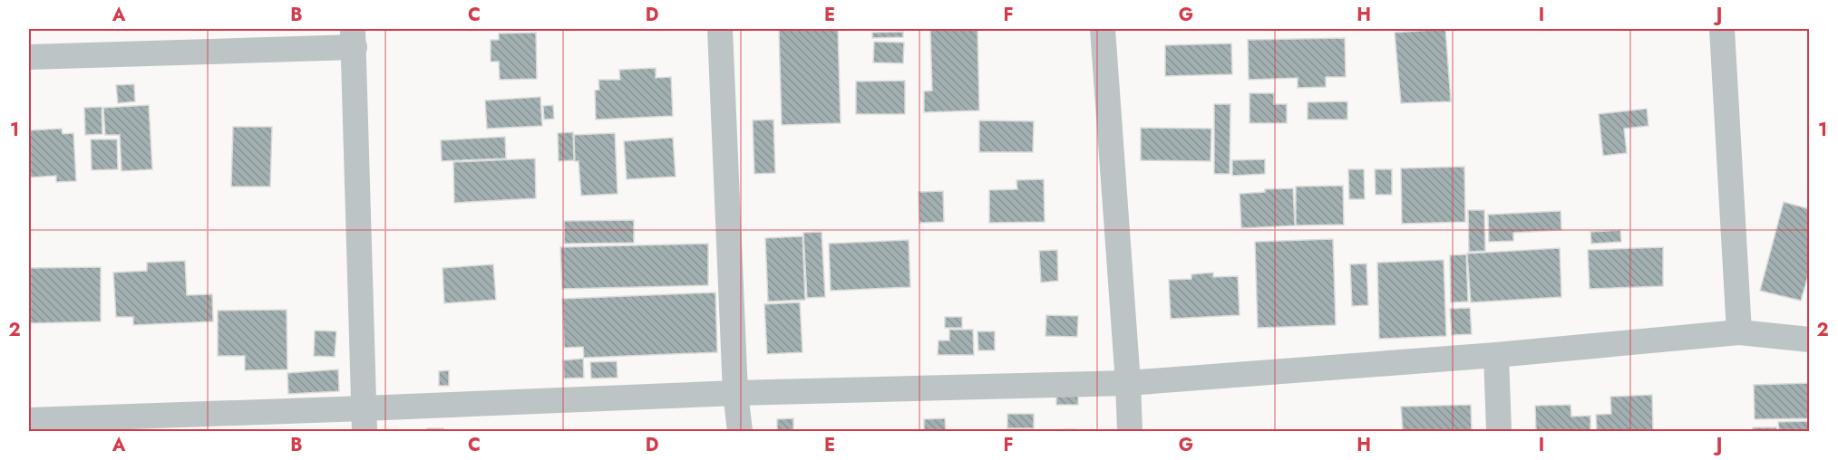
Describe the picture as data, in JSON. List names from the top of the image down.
{
  "grid": {
    "columns": [
      "A",
      "B",
      "C",
      "D",
      "E",
      "F",
      "G",
      "H",
      "I",
      "J"
    ],
    "rows": ["1", "2"]
  }
}
